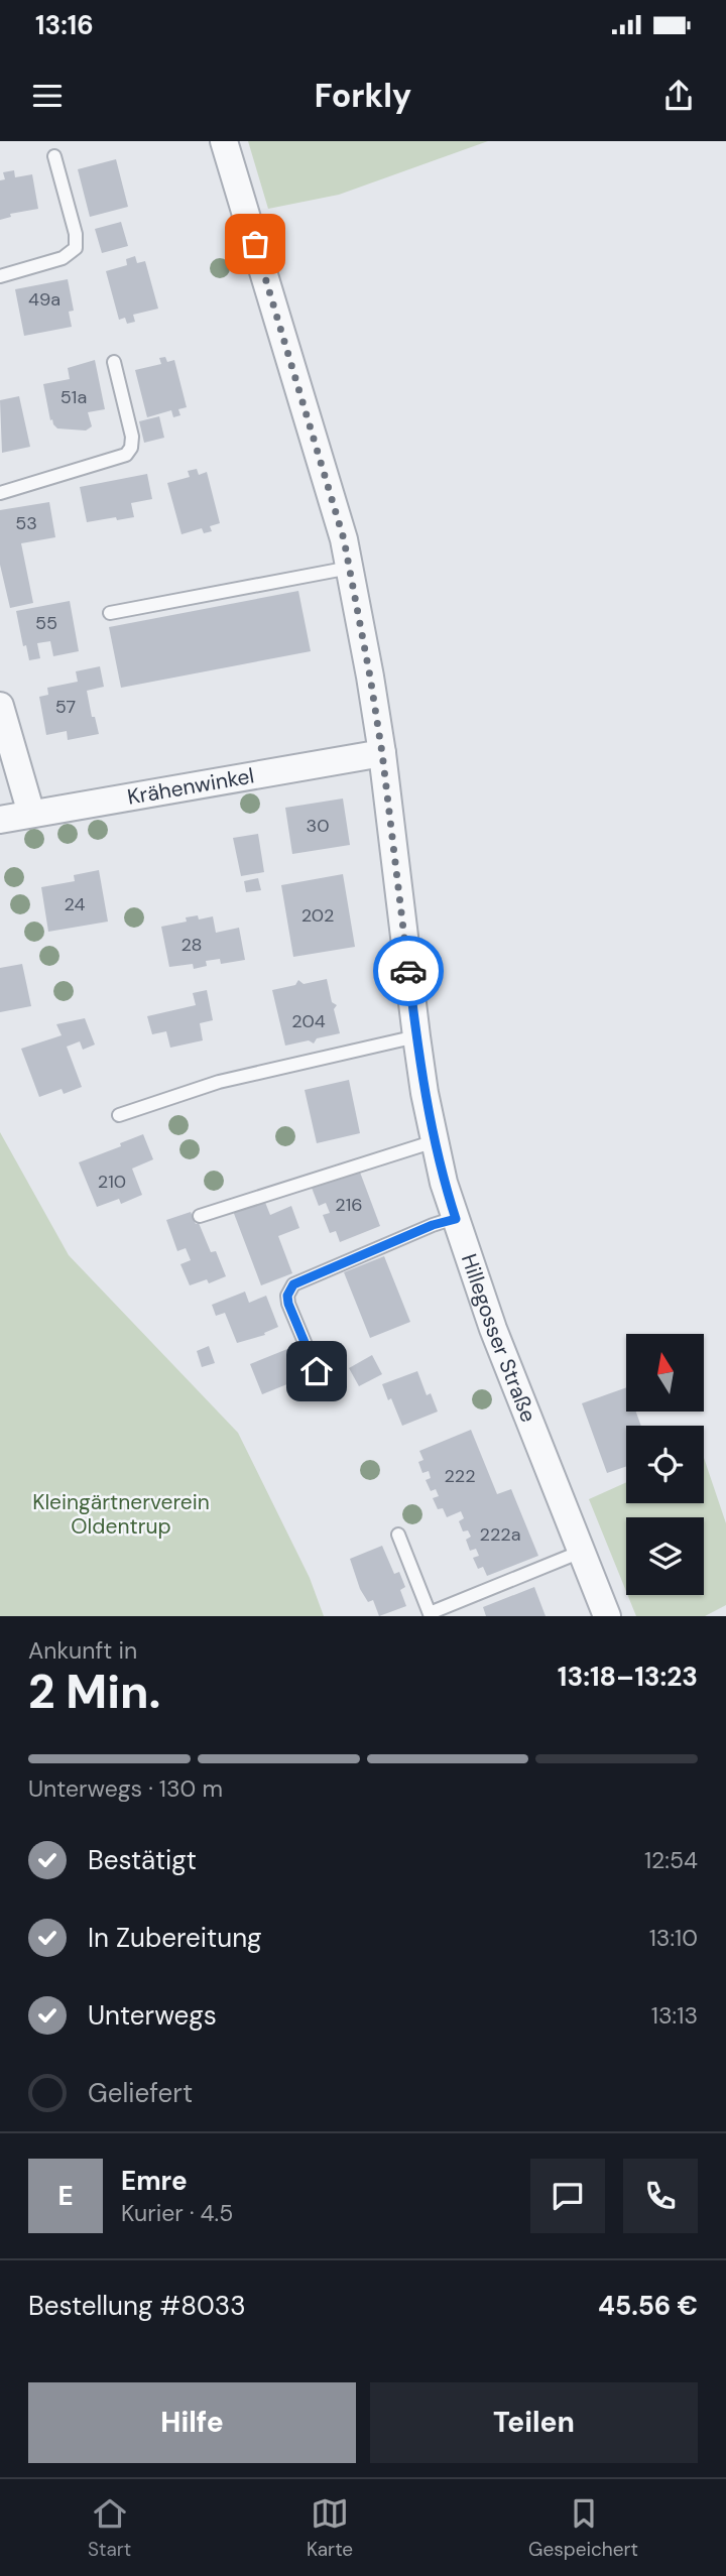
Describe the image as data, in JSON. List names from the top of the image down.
{
  "streets": {
    "street": ["Krähenwinkel", "Hillegosser Straße"]
  },
  "crossings": [
    ["Krähenwinkel", "Hillegosser Straße"]
  ],
  "parks": ["Kleingärtnerverein Oldentrup"],
  "house_numbers": [
    "49a",
    "51a",
    "53",
    "55",
    "57",
    "30",
    "24",
    "202",
    "28",
    "204",
    "210",
    "216",
    "222",
    "222a"
  ],
  "north": "top",
  "page": {
    "status": "13:16",
    "header": "Forkly",
    "heading": ["2 Min.", "Ankunft in", "13:18–13:23"],
    "panel": [
      "Emre",
      "Kurier · 4.5",
      "Bestellung #8033",
      "45.56 €"
    ],
    "bar": "Unterwegs · 130 m",
    "list": [
      ["Bestätigt", "12:54"],
      ["In Zubereitung", "13:10"],
      ["Unterwegs", "13:13"],
      "Geliefert"
    ],
    "round": "E",
    "buttons": ["Hilfe", "Teilen"],
    "tabs": ["Start", "Karte", "Gespeichert"]
  }
}
